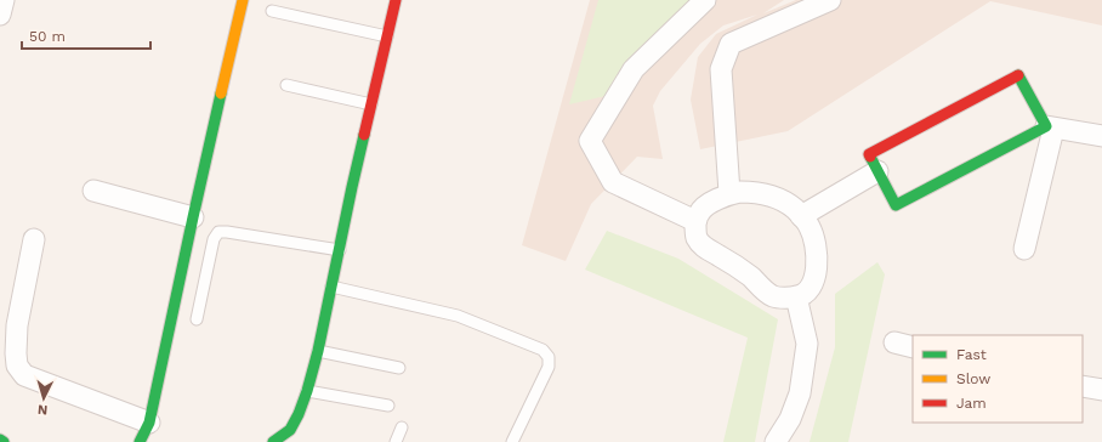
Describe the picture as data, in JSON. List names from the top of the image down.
{
  "legend": ["Fast", "Slow", "Jam"],
  "scale_bar": "50 m",
  "north": "bottom"
}
